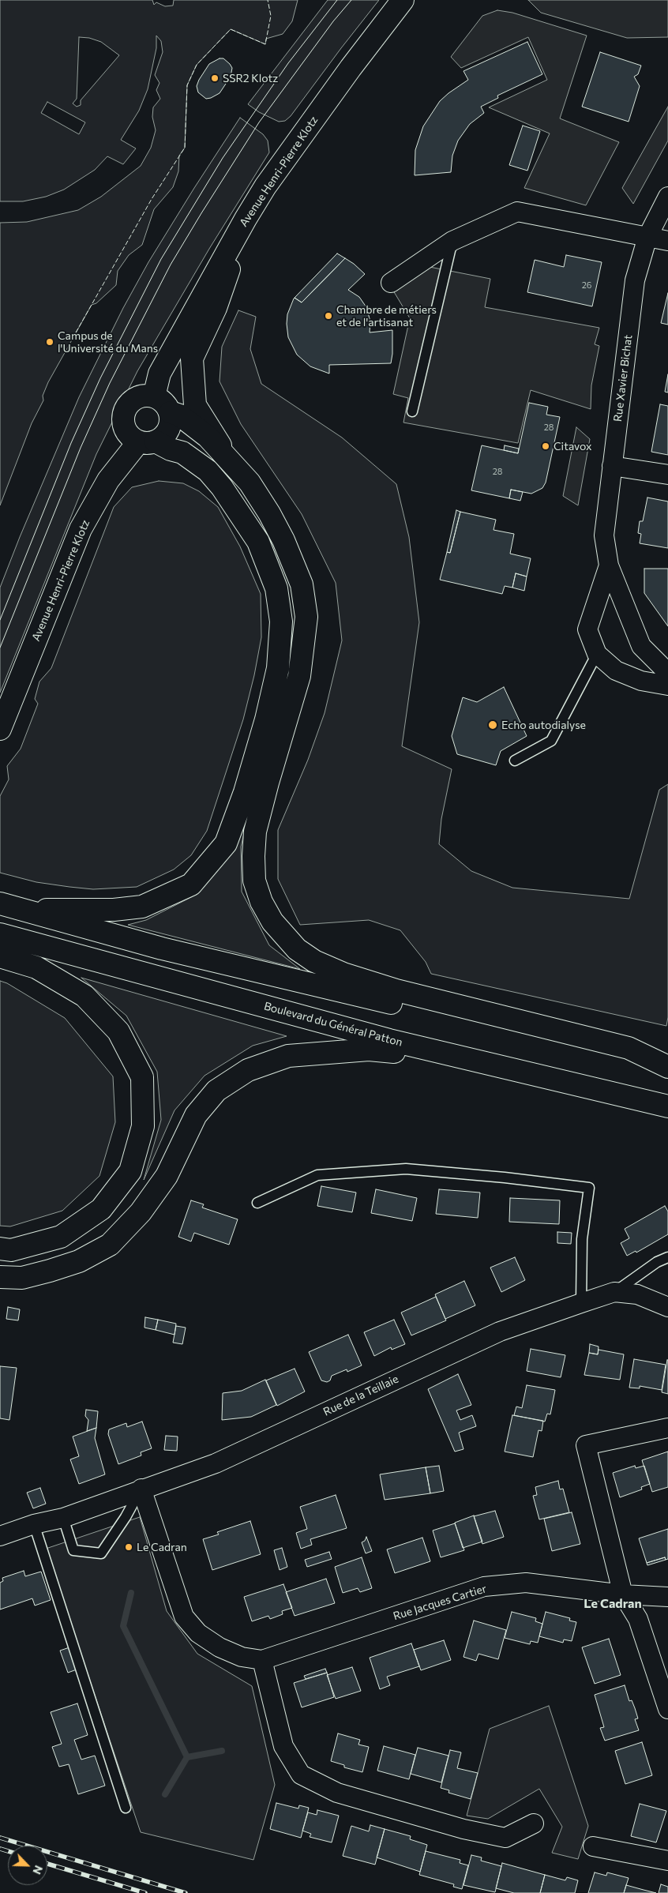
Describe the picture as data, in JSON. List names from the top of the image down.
{
  "streets": {
    "main road": ["Avenue Henri-Pierre Klotz", "Boulevard du Général Patton"],
    "street": ["Rue Xavier Bichat", "Rue de la Teillaie", "Rue Jacques Cartier"]
  },
  "crossings": [
    ["Rue de la Teillaie", "Rue Jacques Cartier"]
  ],
  "districts": ["Le Cadran"],
  "places": [
    "SSR2 Klotz",
    "Chambre de métiers et de l'artisanat",
    "Campus de l'Université du Mans",
    "Citavox",
    "Echo autodialyse",
    "Le Cadran"
  ],
  "house_numbers": ["26", "28", "28"],
  "north": "bottom right"
}
